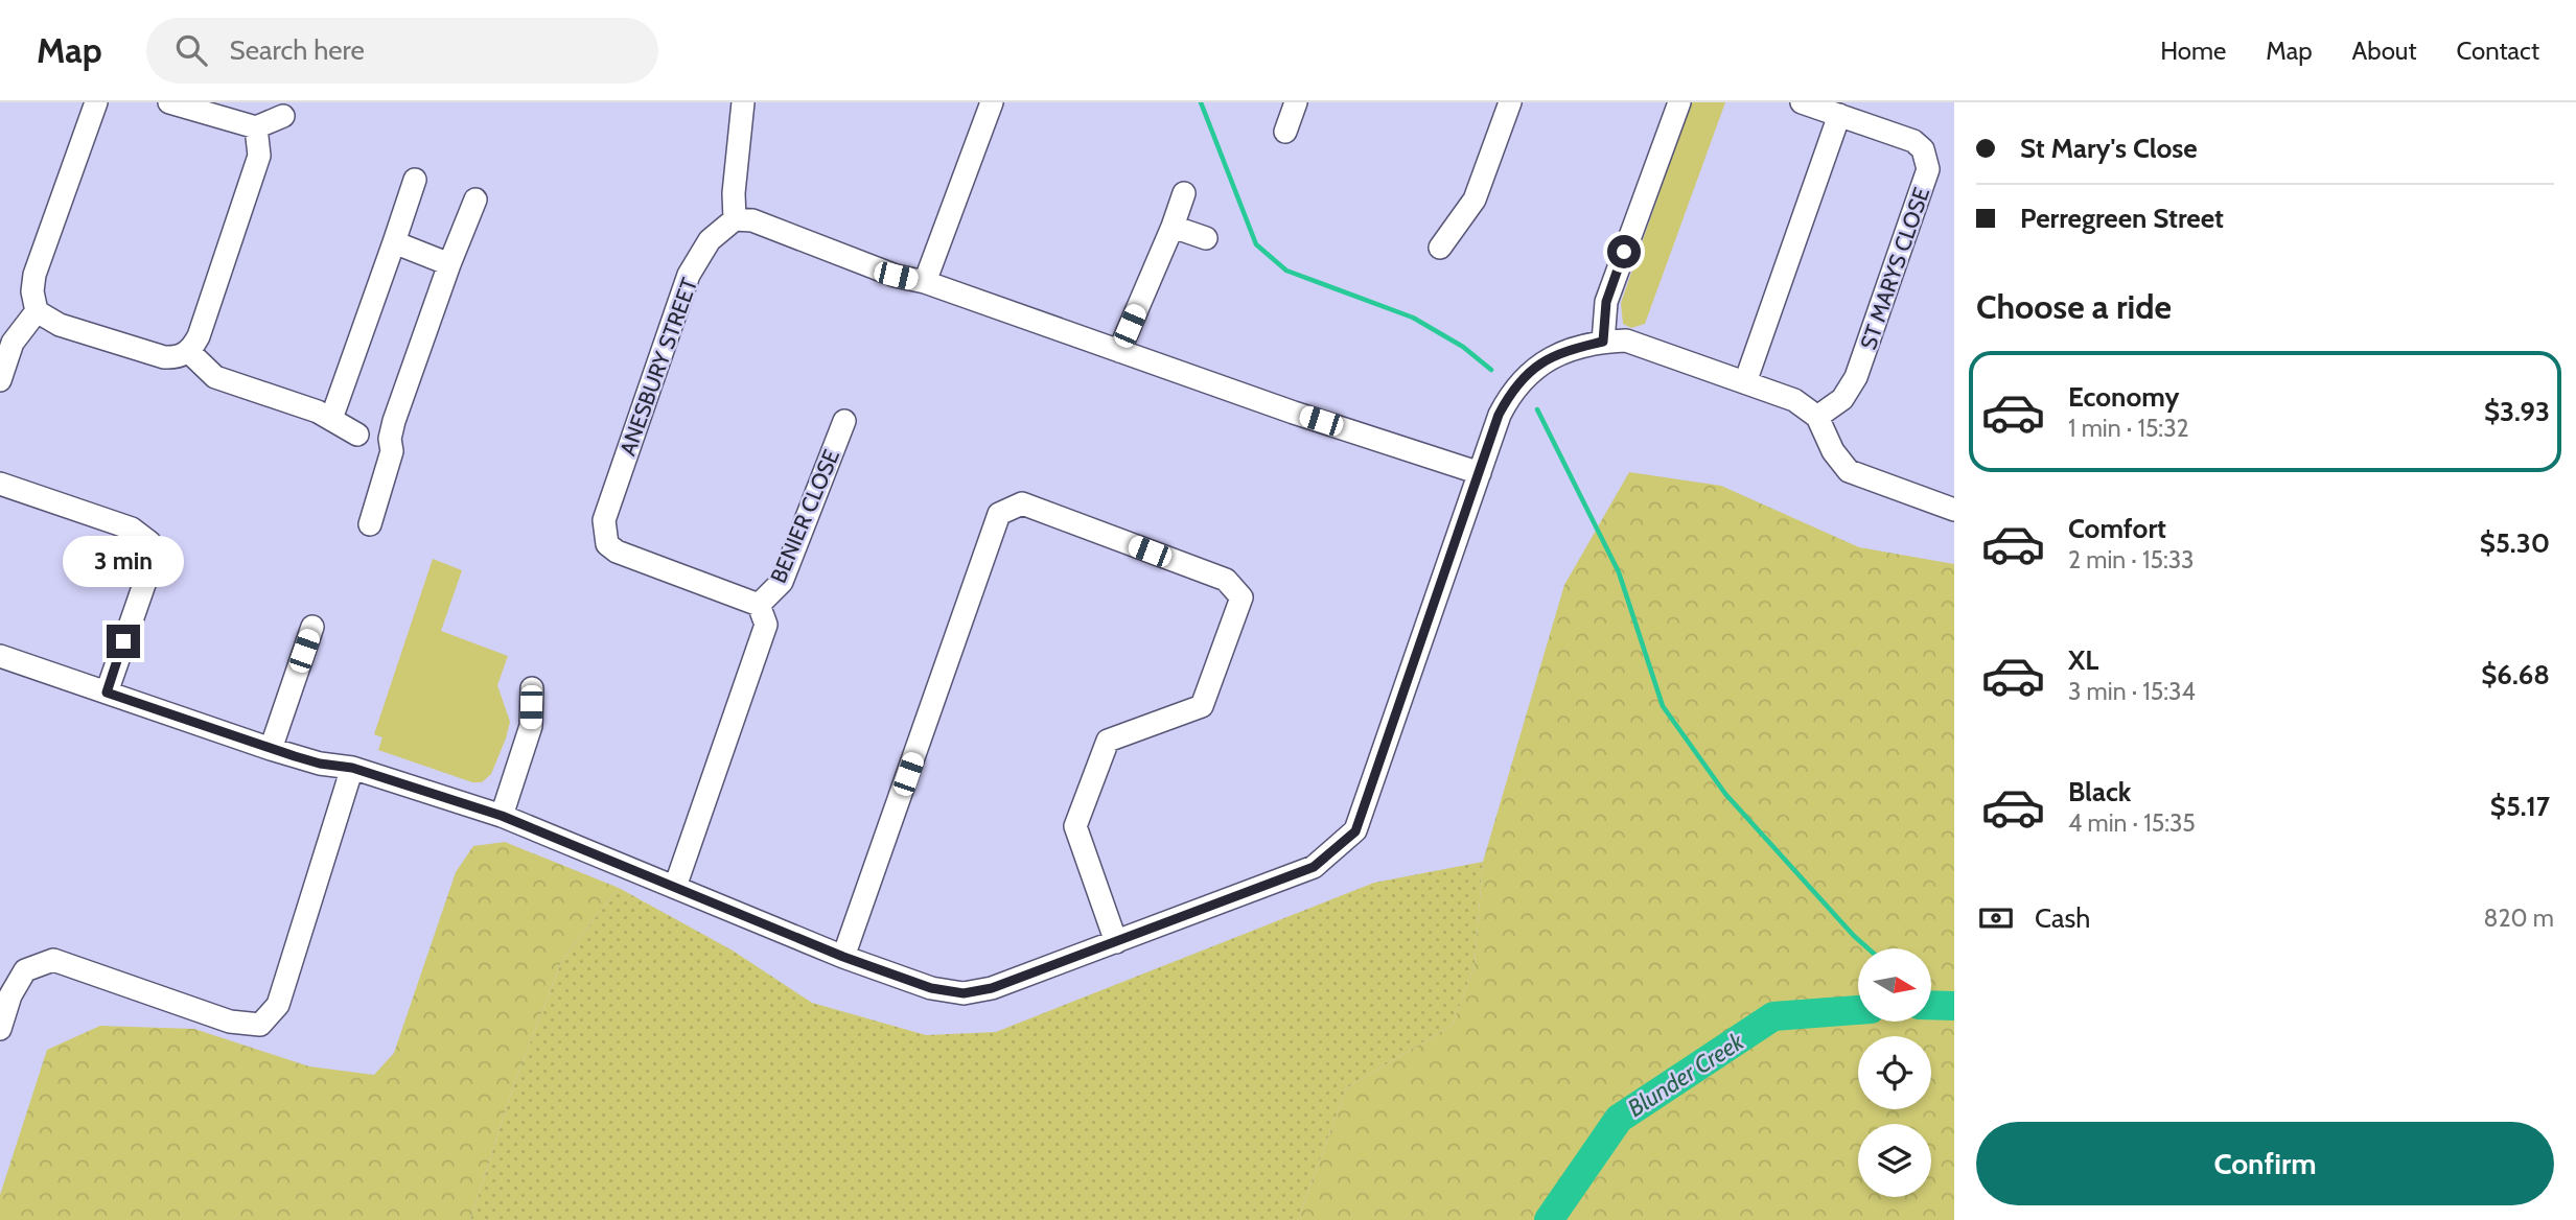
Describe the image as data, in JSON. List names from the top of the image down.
{
  "streets": {
    "street": ["ST MARYS CLOSE", "ANESBURY STREET", "BENIER CLOSE"]
  },
  "crossings": [
    ["ANESBURY STREET", "BENIER CLOSE"]
  ],
  "water": ["Blunder Creek"],
  "north": "right",
  "page": {
    "header": "Map",
    "search": "Search here",
    "nav": [
      "Home",
      "Map",
      "About",
      "Contact"
    ],
    "banner": ["St Mary's Close", "Perregreen Street"],
    "heading": "Choose a ride",
    "list": [
      {
        "name": "Economy",
        "note": "1 min · 15:32",
        "value": "$3.93"
      },
      {
        "name": "Comfort",
        "note": "2 min · 15:33",
        "value": "$5.30"
      },
      {
        "name": "XL",
        "note": "3 min · 15:34",
        "value": "$6.68"
      },
      {
        "name": "Black",
        "note": "4 min · 15:35",
        "value": "$5.17"
      }
    ],
    "bubble": "3 min",
    "pay": ["Cash", "820 m"],
    "buttons": "Confirm"
  }
}
